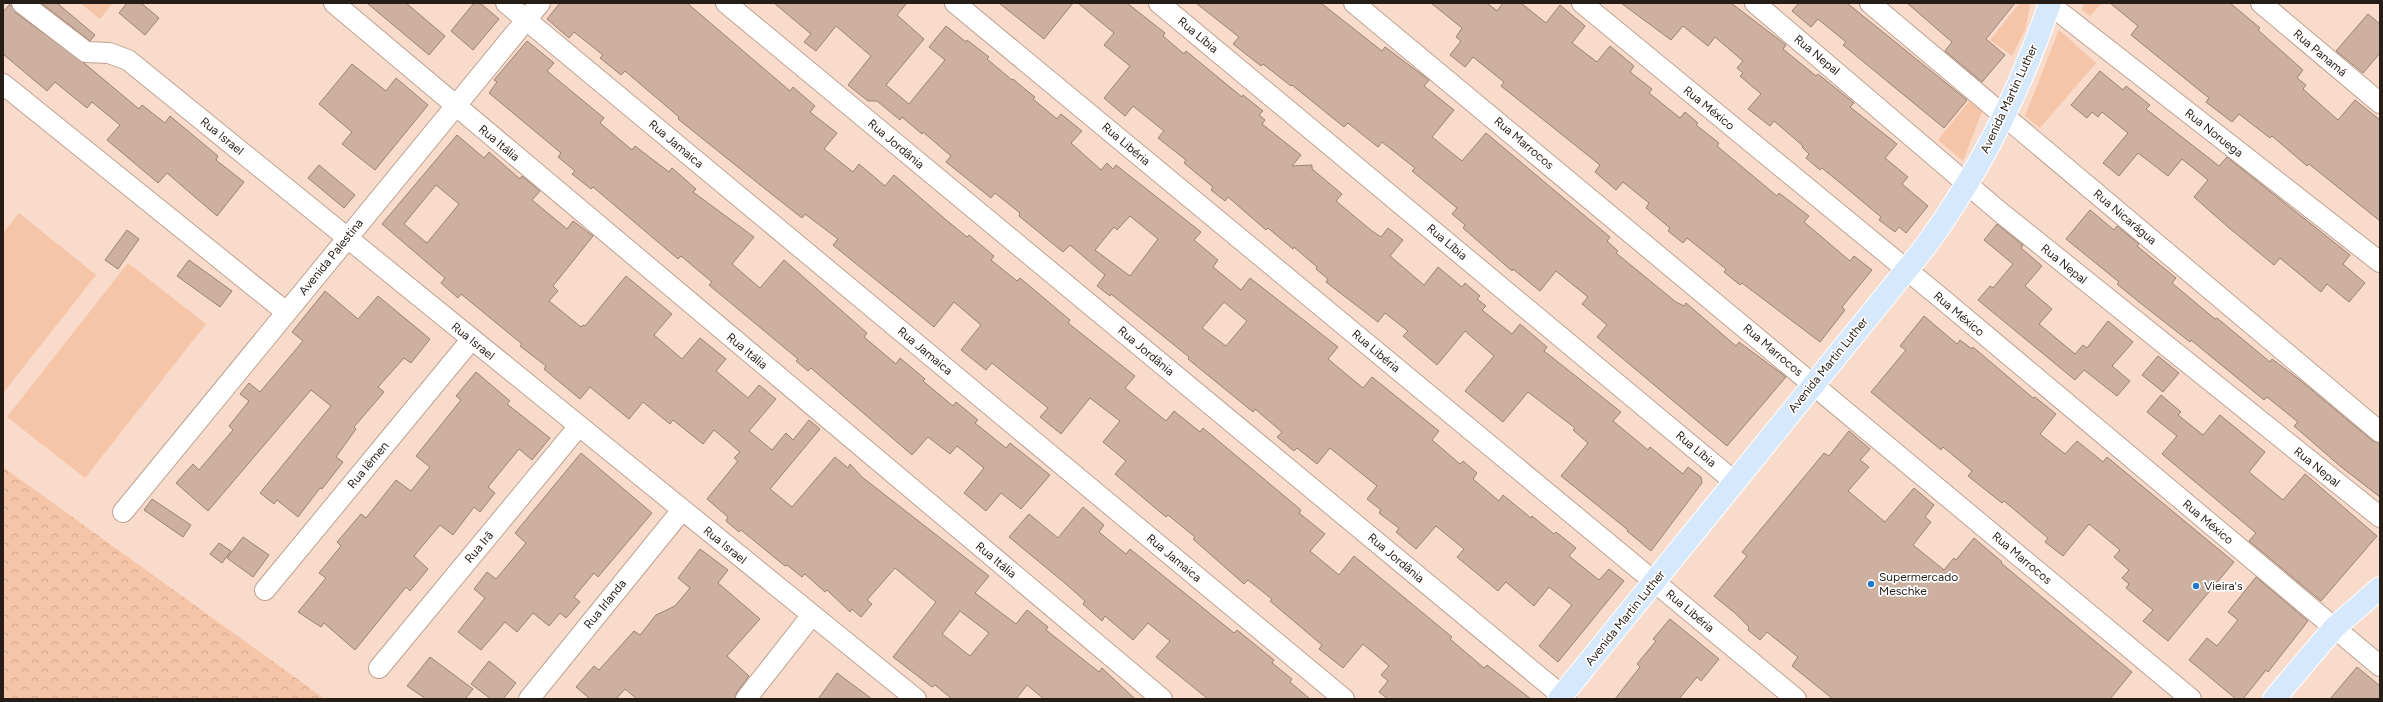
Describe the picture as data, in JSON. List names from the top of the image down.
{
  "streets": {
    "main road": ["Avenida Martin Luther"],
    "street": [
      "Rua Líbia",
      "Rua Panamá",
      "Rua Nepal",
      "Rua México",
      "Rua Noruega",
      "Rua Israel",
      "Rua Itália",
      "Rua Marrocos",
      "Rua Jamaica",
      "Rua Jordânia",
      "Rua Libéria",
      "Rua Nicarágua",
      "Avenida Palestina",
      "Rua Iêmen",
      "Rua Irã",
      "Rua Irlanda"
    ]
  },
  "crossings": [
    ["Rua Líbia", "Avenida Martin Luther"],
    ["Rua Nepal", "Avenida Martin Luther"],
    ["Avenida Martin Luther", "Rua México"],
    ["Avenida Martin Luther", "Rua Noruega"],
    ["Avenida Martin Luther", "Rua Marrocos"],
    ["Avenida Martin Luther", "Rua Jordânia"],
    ["Avenida Martin Luther", "Rua Libéria"],
    ["Avenida Martin Luther", "Rua Nicarágua"],
    ["Rua Israel", "Avenida Palestina"],
    ["Rua Israel", "Rua Iêmen"],
    ["Rua Israel", "Rua Irã"],
    ["Rua Israel", "Rua Irlanda"],
    ["Rua Itália", "Avenida Palestina"],
    ["Rua Jamaica", "Avenida Palestina"]
  ],
  "places": ["Supermercado Meschke", "Vieira's"]
}
